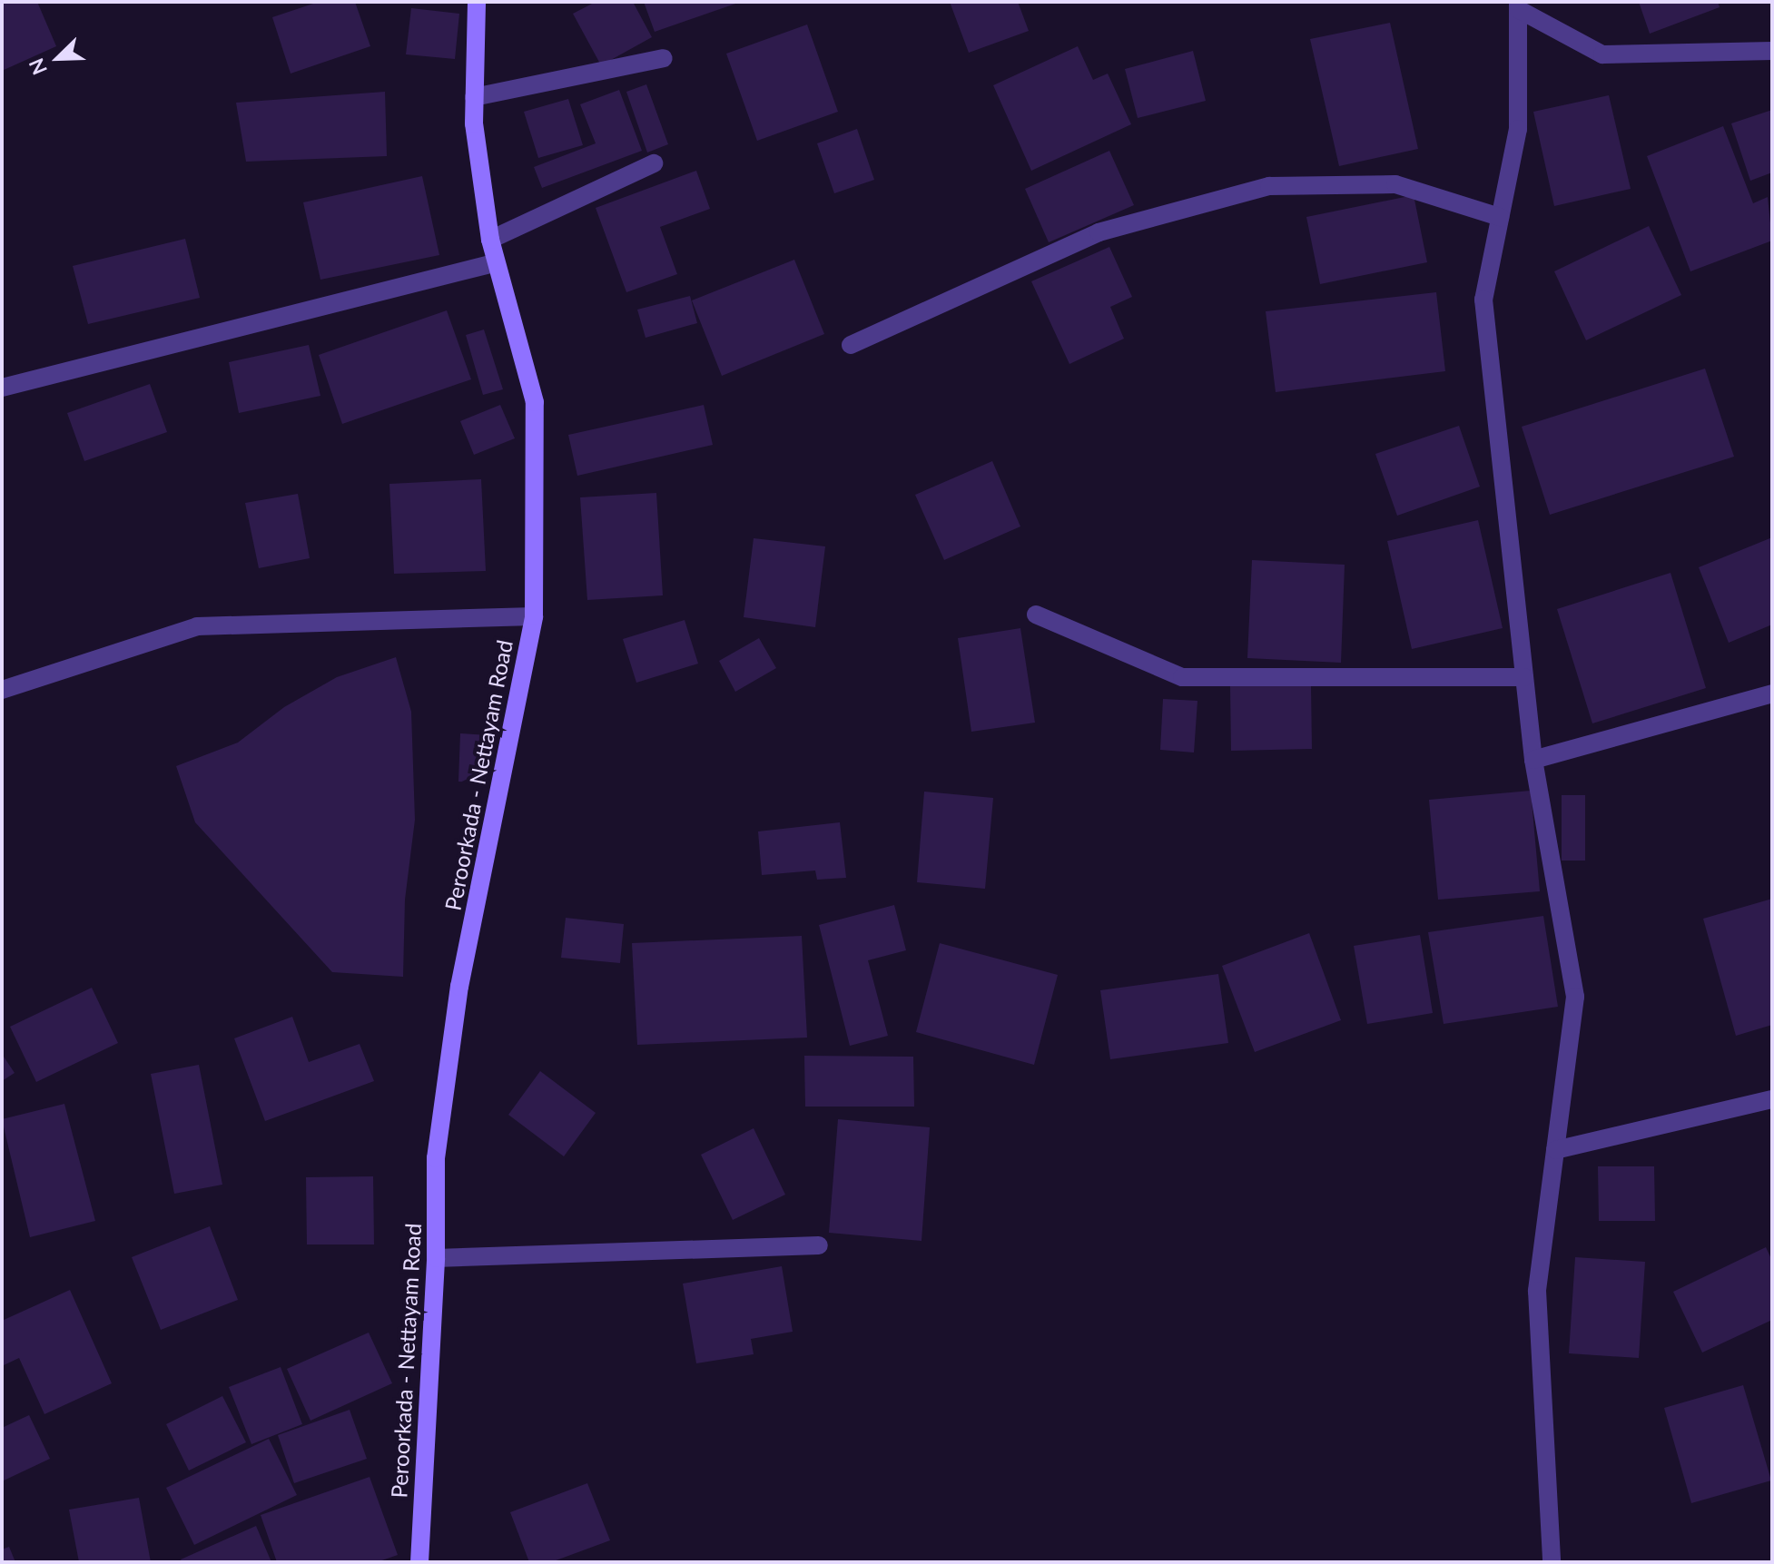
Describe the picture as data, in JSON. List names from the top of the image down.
{
  "streets": {
    "street": ["Peroorkada - Nettayam Road"]
  },
  "north": "bottom left"
}
